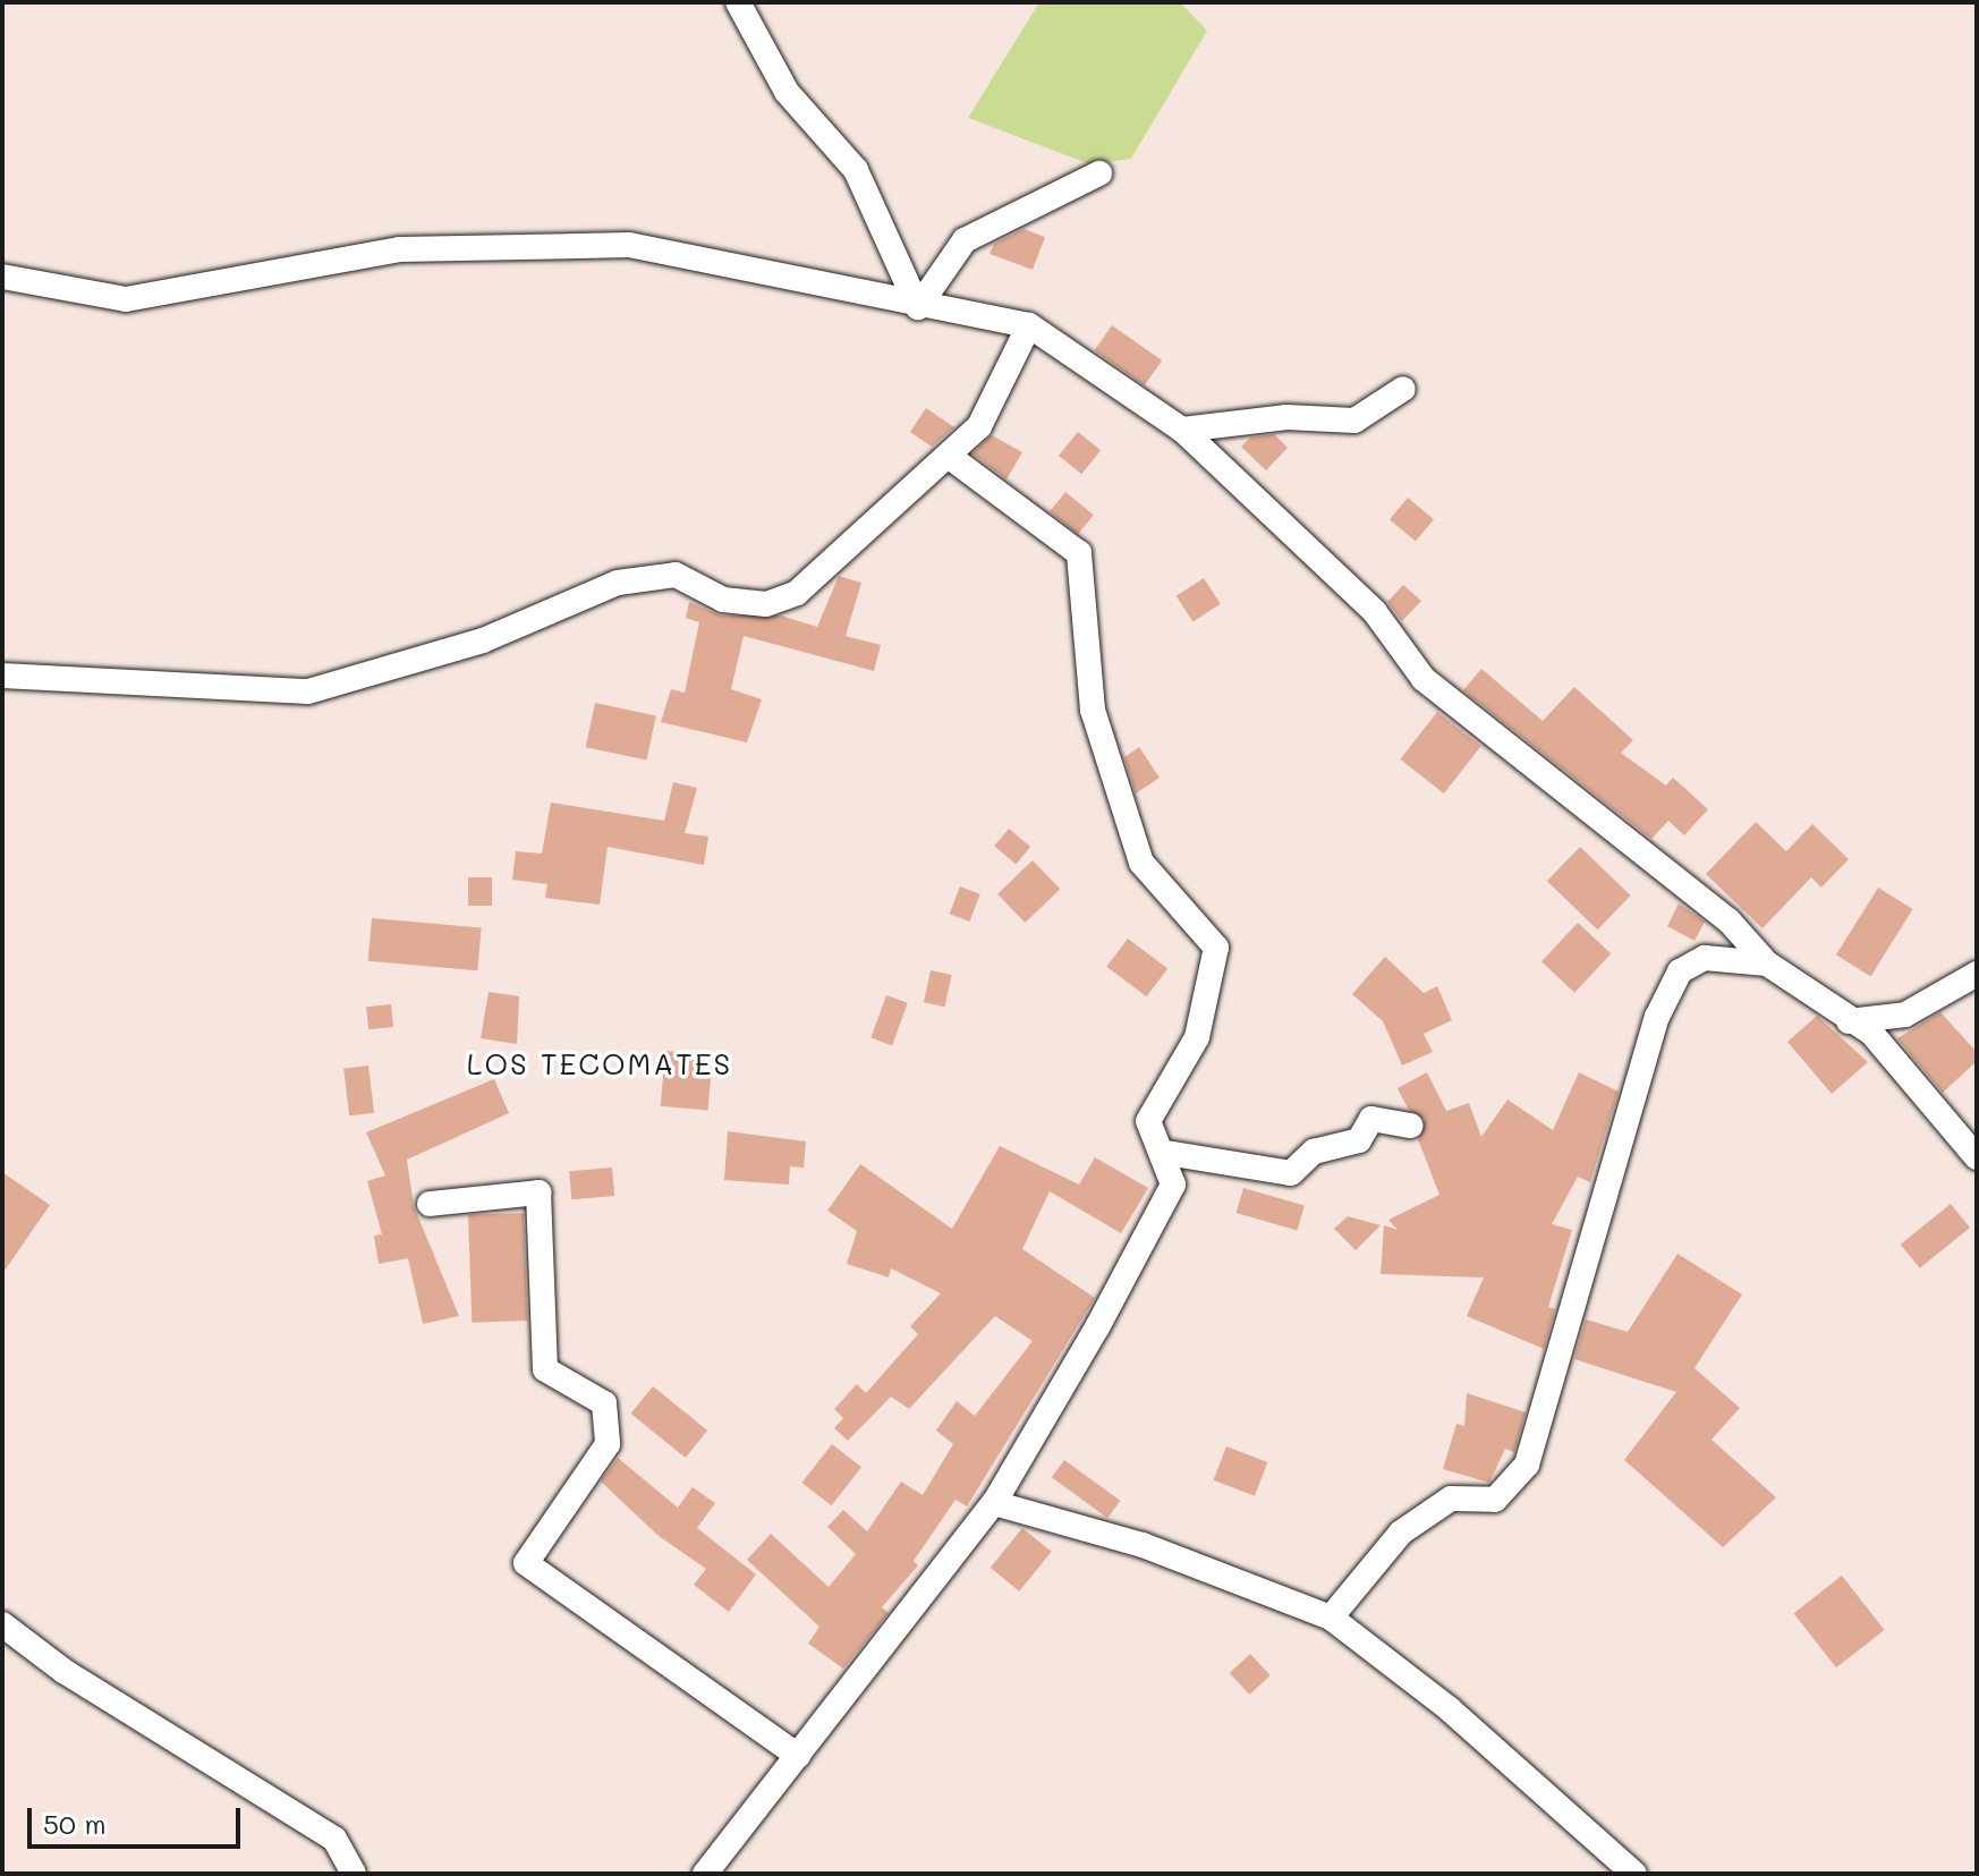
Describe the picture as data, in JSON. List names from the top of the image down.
{
  "districts": ["LOS TECOMATES"],
  "scale_bar": "50 m"
}
